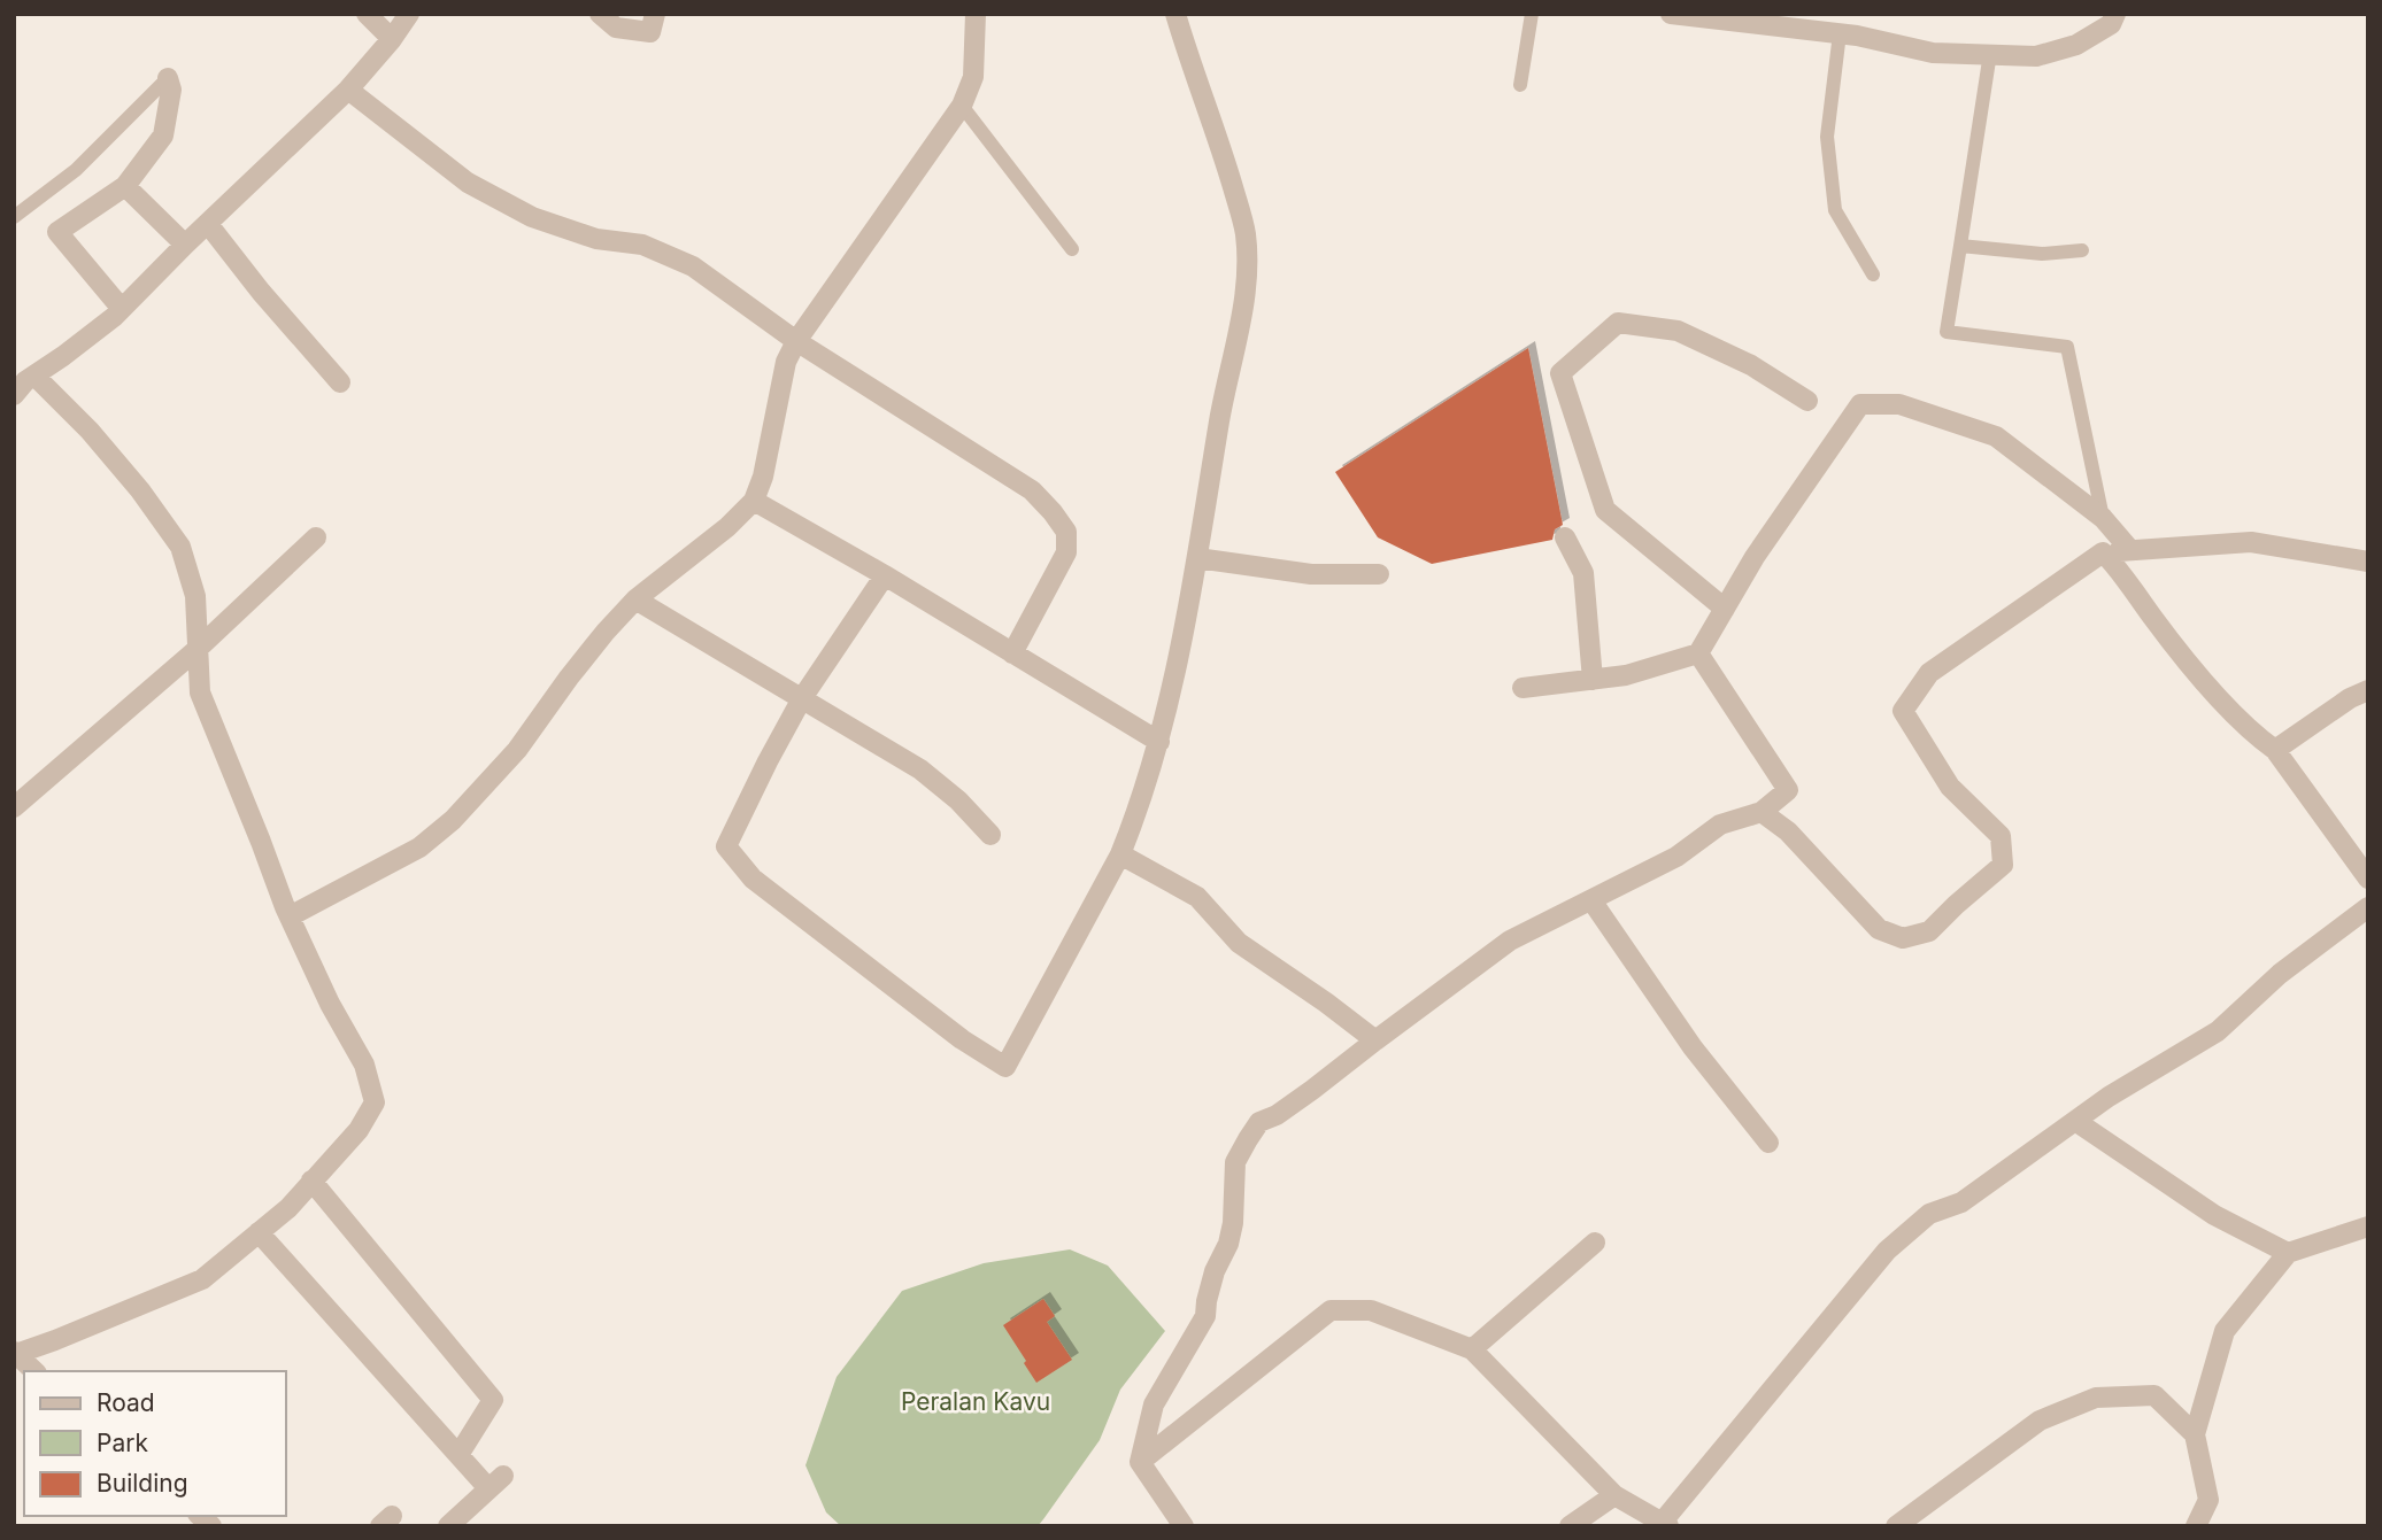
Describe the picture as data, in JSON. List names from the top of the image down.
{
  "parks": ["Peralan Kavu"],
  "legend": ["Road", "Park", "Building"]
}
